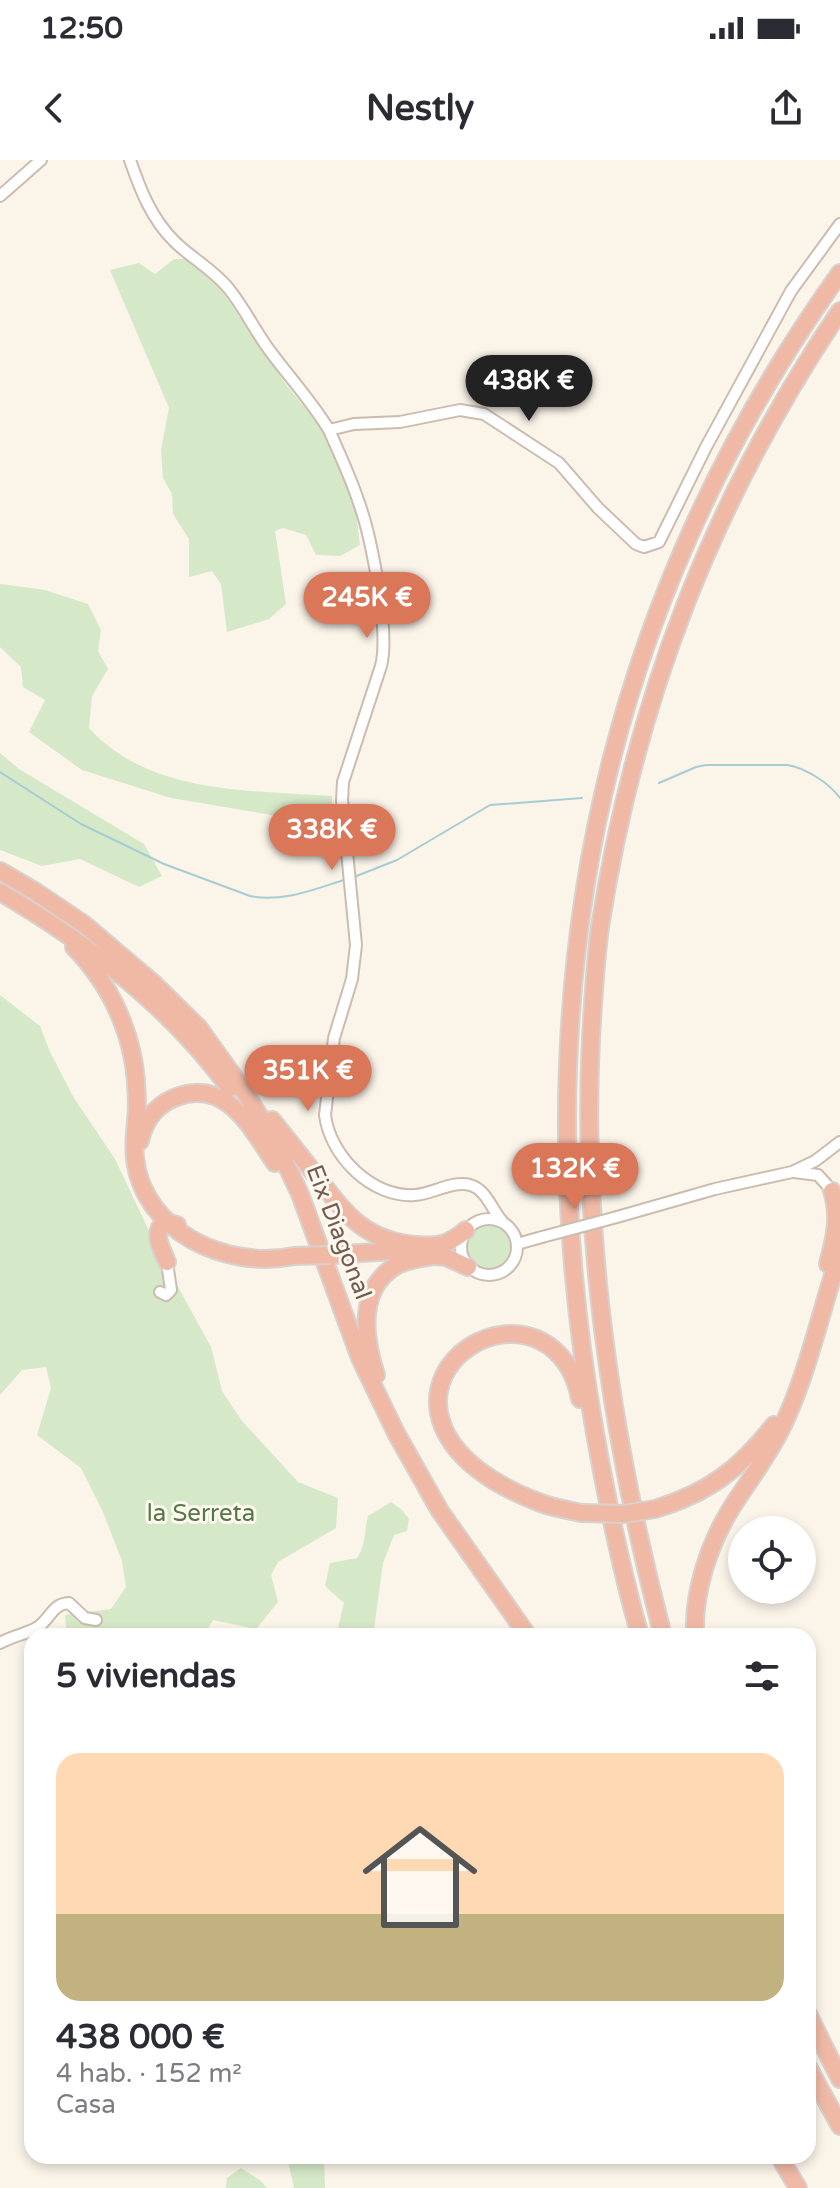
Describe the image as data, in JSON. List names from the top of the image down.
{
  "streets": {
    "highway": ["Eix Diagonal"]
  },
  "parks": ["la Serreta"],
  "page": {
    "status": "12:50",
    "header": "Nestly",
    "price": [
      "438K €",
      "245K €",
      "338K €",
      "351K €",
      "132K €"
    ],
    "heading": "5 viviendas",
    "list": [
      {
        "name": "438 000 €",
        "note": "4 hab. · 152 m² · Casa"
      }
    ]
  }
}
